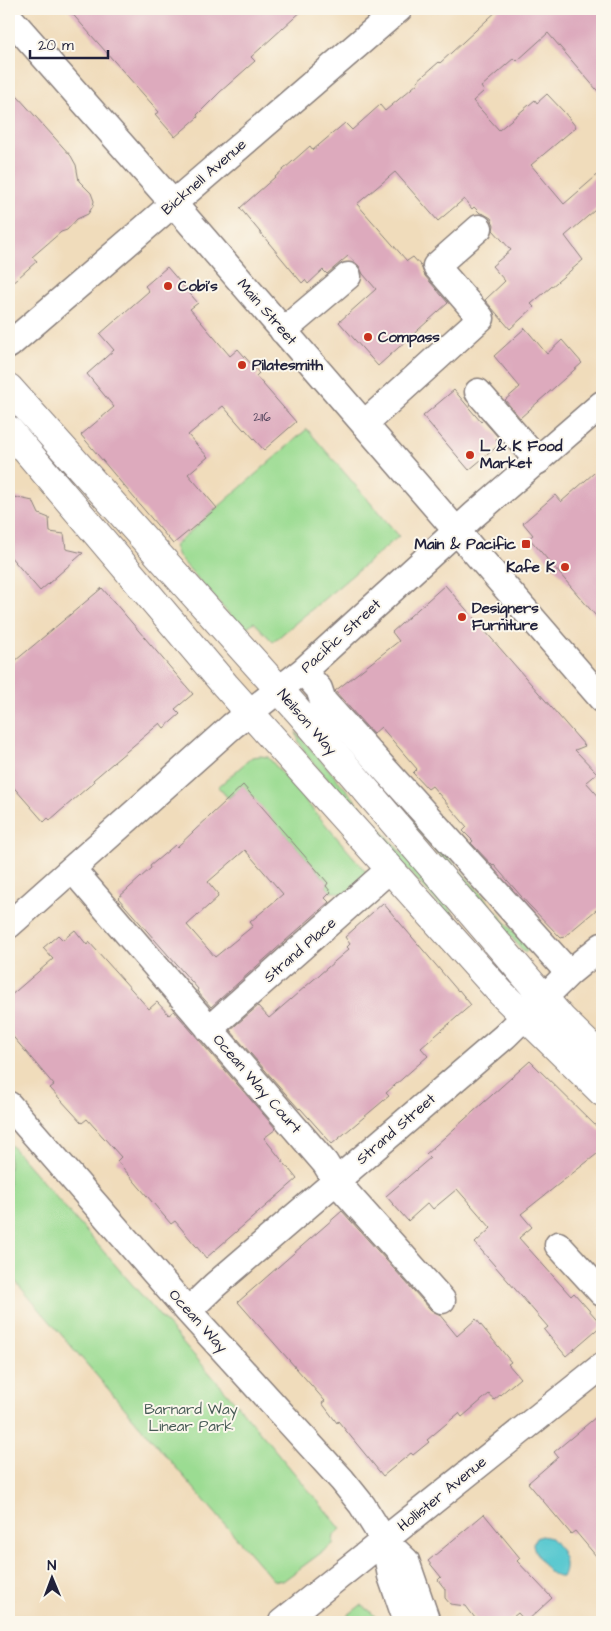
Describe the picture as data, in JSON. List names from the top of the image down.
{
  "streets": {
    "main road": ["Neilson Way"],
    "street": [
      "Bicknell Avenue",
      "Main Street",
      "Pacific Street",
      "Strand Place",
      "Ocean Way Court",
      "Strand Street",
      "Ocean Way",
      "Hollister Avenue"
    ]
  },
  "crossings": [
    ["Bicknell Avenue", "Main Street"],
    ["Main Street", "Pacific Street"],
    ["Pacific Street", "Neilson Way"],
    ["Pacific Street", "Ocean Way Court"],
    ["Neilson Way", "Strand Place"],
    ["Neilson Way", "Strand Street"],
    ["Strand Place", "Ocean Way Court"],
    ["Ocean Way Court", "Strand Street"],
    ["Strand Street", "Ocean Way"],
    ["Ocean Way", "Hollister Avenue"]
  ],
  "parks": ["Barnard Way Linear Park"],
  "places": {
    "other": [
      "Cobi's",
      "Compass",
      "Pilatesmith",
      "L & K Food Market",
      "Kafe K",
      "Designers Furniture"
    ],
    "transit": ["Main & Pacific"]
  },
  "house_numbers": ["2116"],
  "scale_bar": "20 m",
  "north": "top"
}
